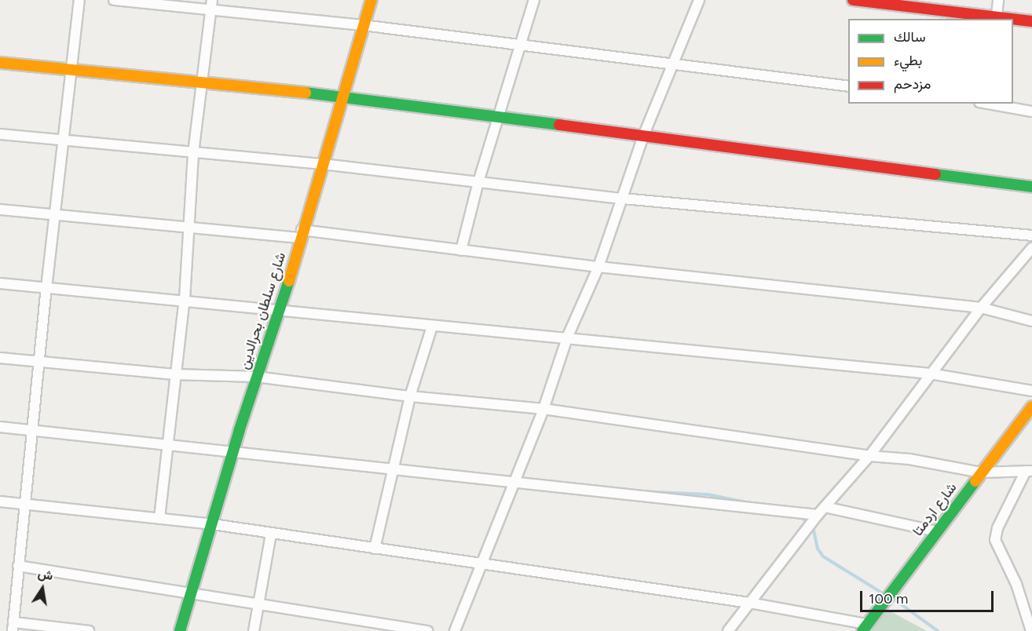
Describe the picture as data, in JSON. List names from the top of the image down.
{
  "streets": {
    "street": ["شارع سلطان بحرالدين", "شارع اردمتا"]
  },
  "legend": ["سالك", "بطيء", "مزدحم"],
  "scale_bar": "100 m",
  "north": "top"
}
